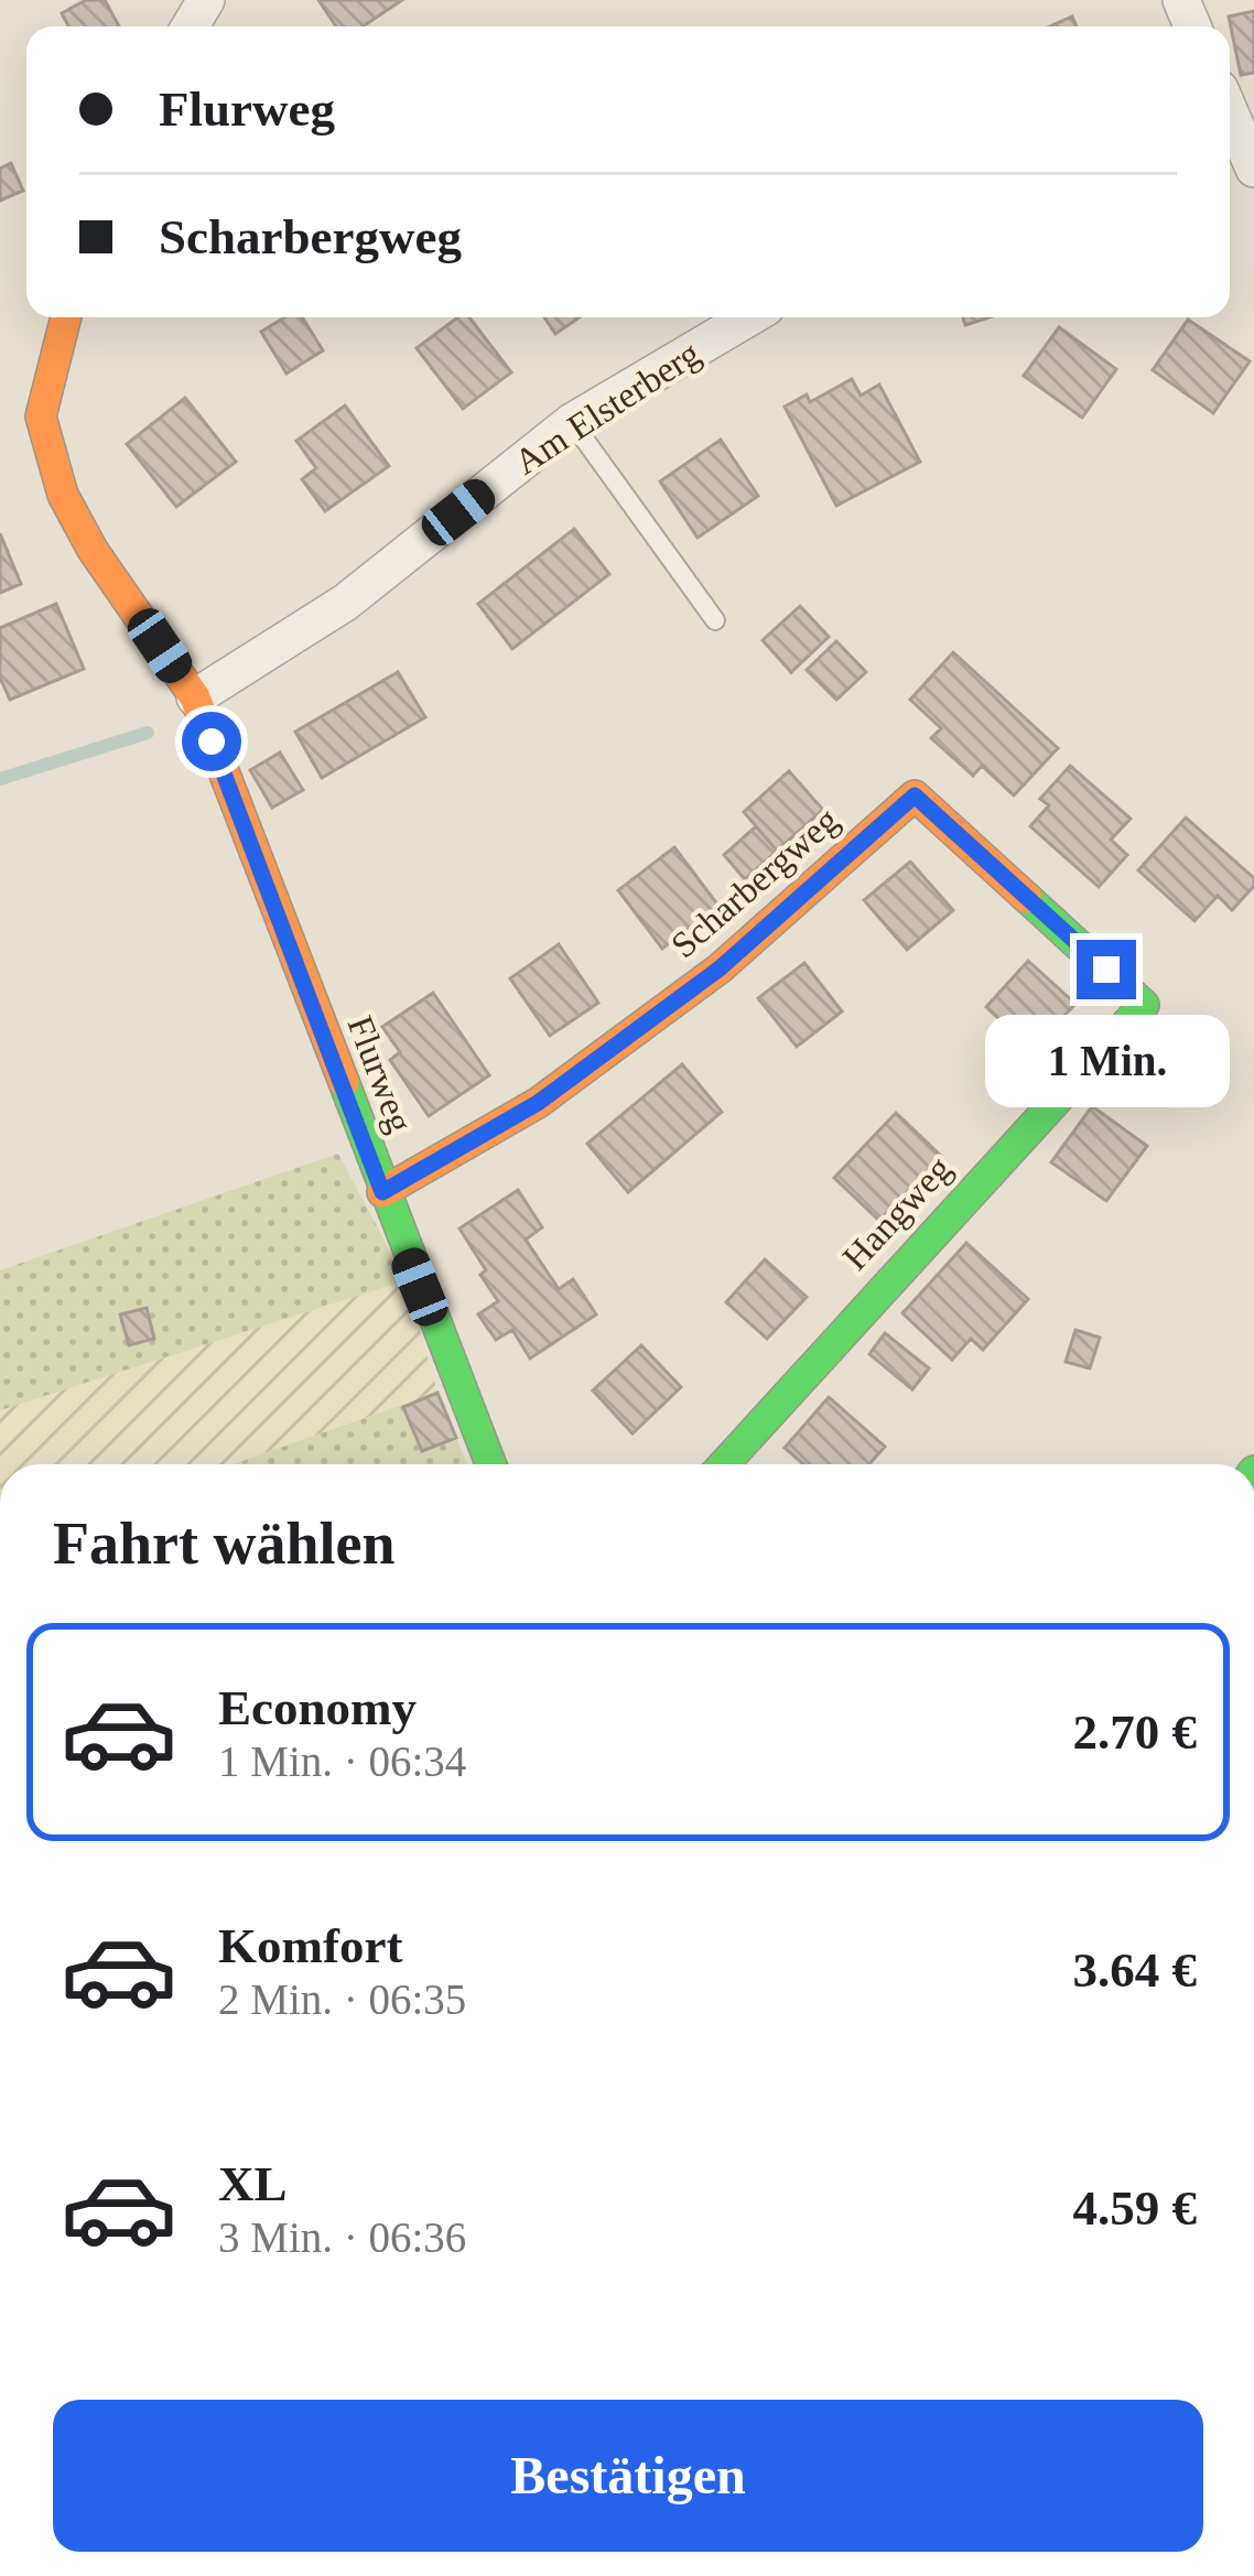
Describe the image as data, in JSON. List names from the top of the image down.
{
  "streets": {
    "street": [
      "Am Elsterberg",
      "Scharbergweg",
      "Flurweg",
      "Hangweg"
    ]
  },
  "crossings": [
    ["Am Elsterberg", "Flurweg"],
    ["Scharbergweg", "Flurweg"],
    ["Scharbergweg", "Hangweg"]
  ],
  "page": {
    "banner": ["Flurweg", "Scharbergweg"],
    "bubble": "1 Min.",
    "heading": "Fahrt wählen",
    "list": [
      {
        "name": "Economy",
        "note": "1 Min. · 06:34",
        "value": "2.70 €"
      },
      {
        "name": "Komfort",
        "note": "2 Min. · 06:35",
        "value": "3.64 €"
      },
      {
        "name": "XL",
        "note": "3 Min. · 06:36",
        "value": "4.59 €"
      }
    ],
    "buttons": "Bestätigen"
  }
}
